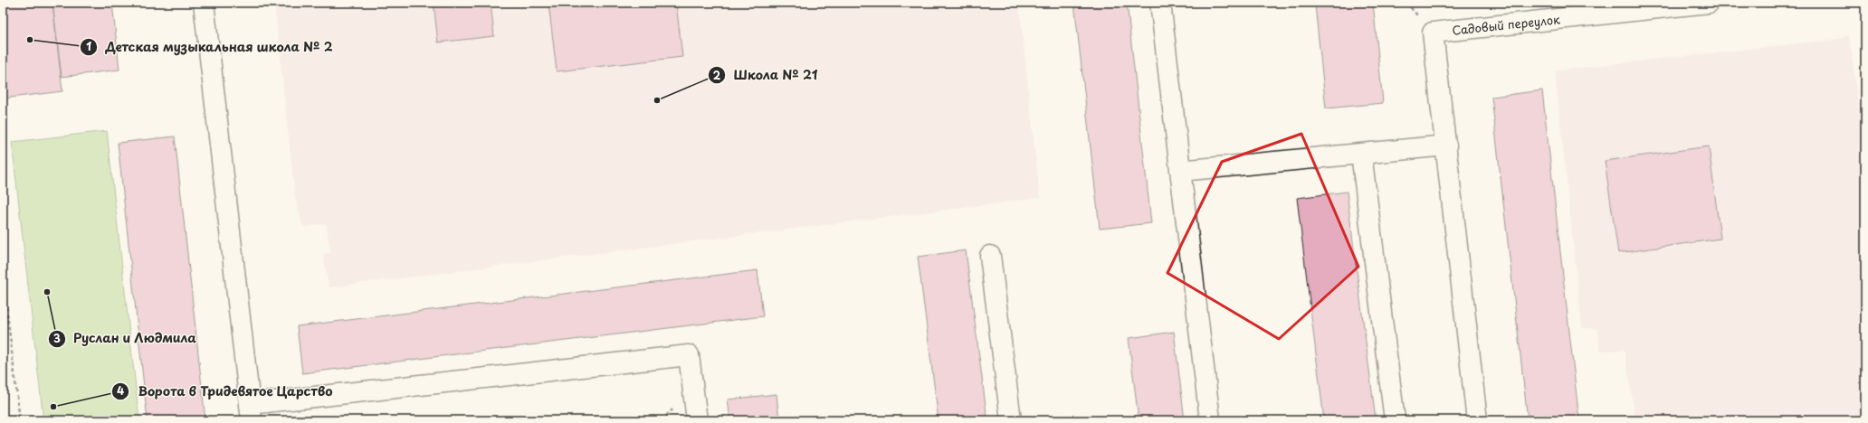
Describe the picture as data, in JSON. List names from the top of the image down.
{
  "streets": {
    "street": ["Садовый переулок"]
  },
  "places": [
    "Детская музыкальная школа № 2",
    "Школа № 21",
    "Руслан и Людмила",
    "Ворота в Тридевятое Царство"
  ]
}
